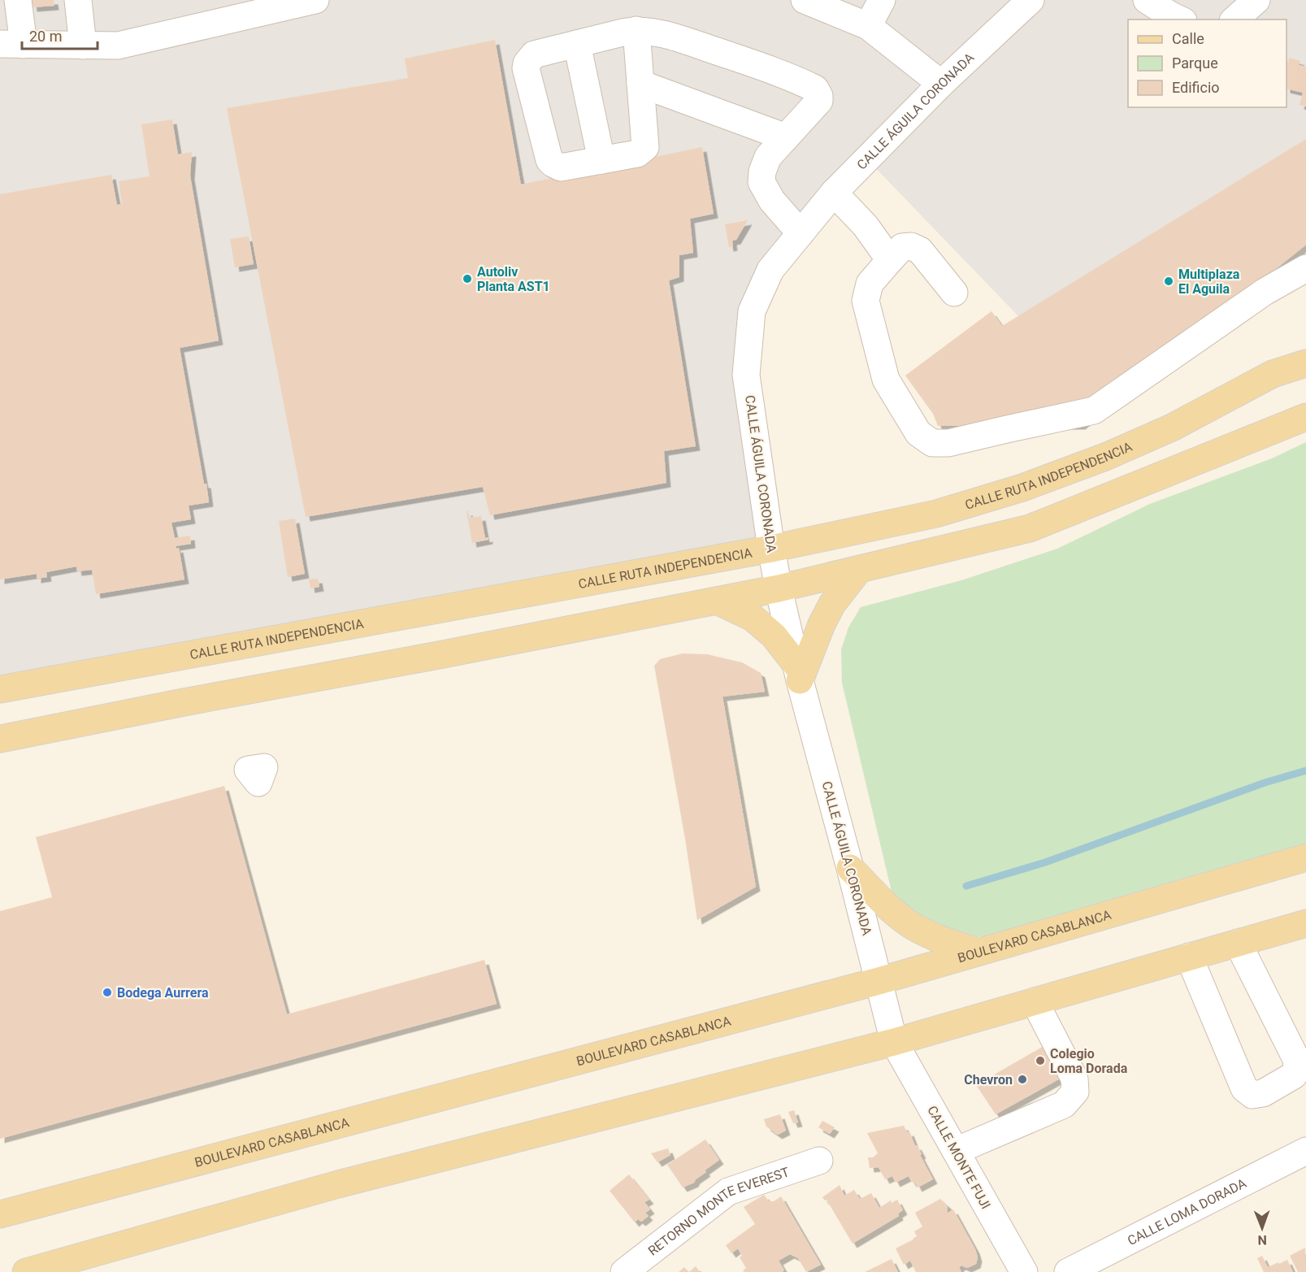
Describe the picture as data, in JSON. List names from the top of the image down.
{
  "streets": {
    "main road": ["CALLE RUTA INDEPENDENCIA", "BOULEVARD CASABLANCA"],
    "street": [
      "CALLE ÁGUILA CORONADA",
      "CALLE MONTE FUJI",
      "CALLE LOMA DORADA",
      "RETORNO MONTE EVEREST"
    ]
  },
  "crossings": [
    ["CALLE ÁGUILA CORONADA", "CALLE RUTA INDEPENDENCIA"],
    ["CALLE ÁGUILA CORONADA", "BOULEVARD CASABLANCA"],
    ["CALLE ÁGUILA CORONADA", "CALLE MONTE FUJI"]
  ],
  "places": [
    "Autoliv Planta AST1",
    "Multiplaza El Aguila",
    "Bodega Aurrera",
    "Colegio Loma Dorada",
    "Chevron"
  ],
  "legend": ["Calle", "Parque", "Edificio"],
  "scale_bar": "20 m",
  "north": "bottom"
}
